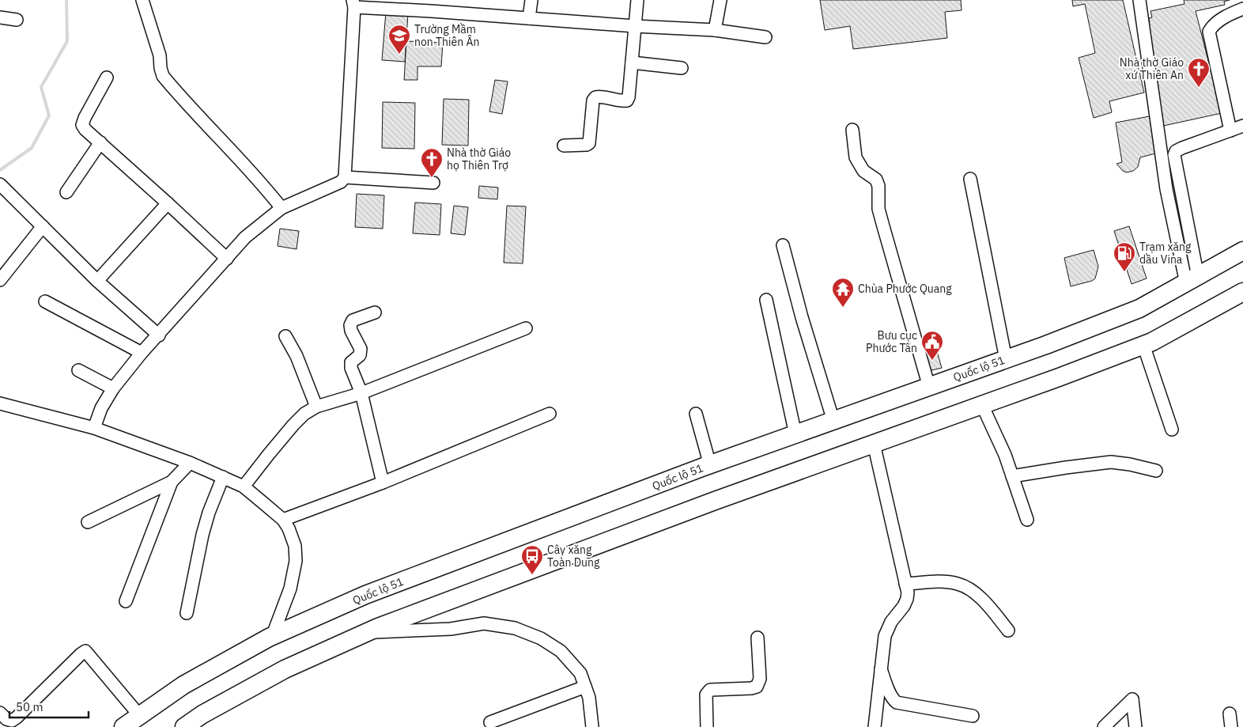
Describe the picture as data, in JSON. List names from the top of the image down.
{
  "streets": {
    "highway": ["Quốc lộ 51"]
  },
  "places": {
    "school or university": ["Trường Mầm non Thiên Ân"],
    "church": ["Nhà thờ Giáo xứ Thiên An", "Nhà thờ Giáo họ Thiên Trợ"],
    "fuel station": ["Trạm xăng dầu Vina"],
    "temple": ["Chùa Phước Quang"],
    "public building": ["Bưu cục Phước Tân"],
    "bus stop": ["Cây xăng Toàn Dung"]
  },
  "scale_bar": "50 m"
}
